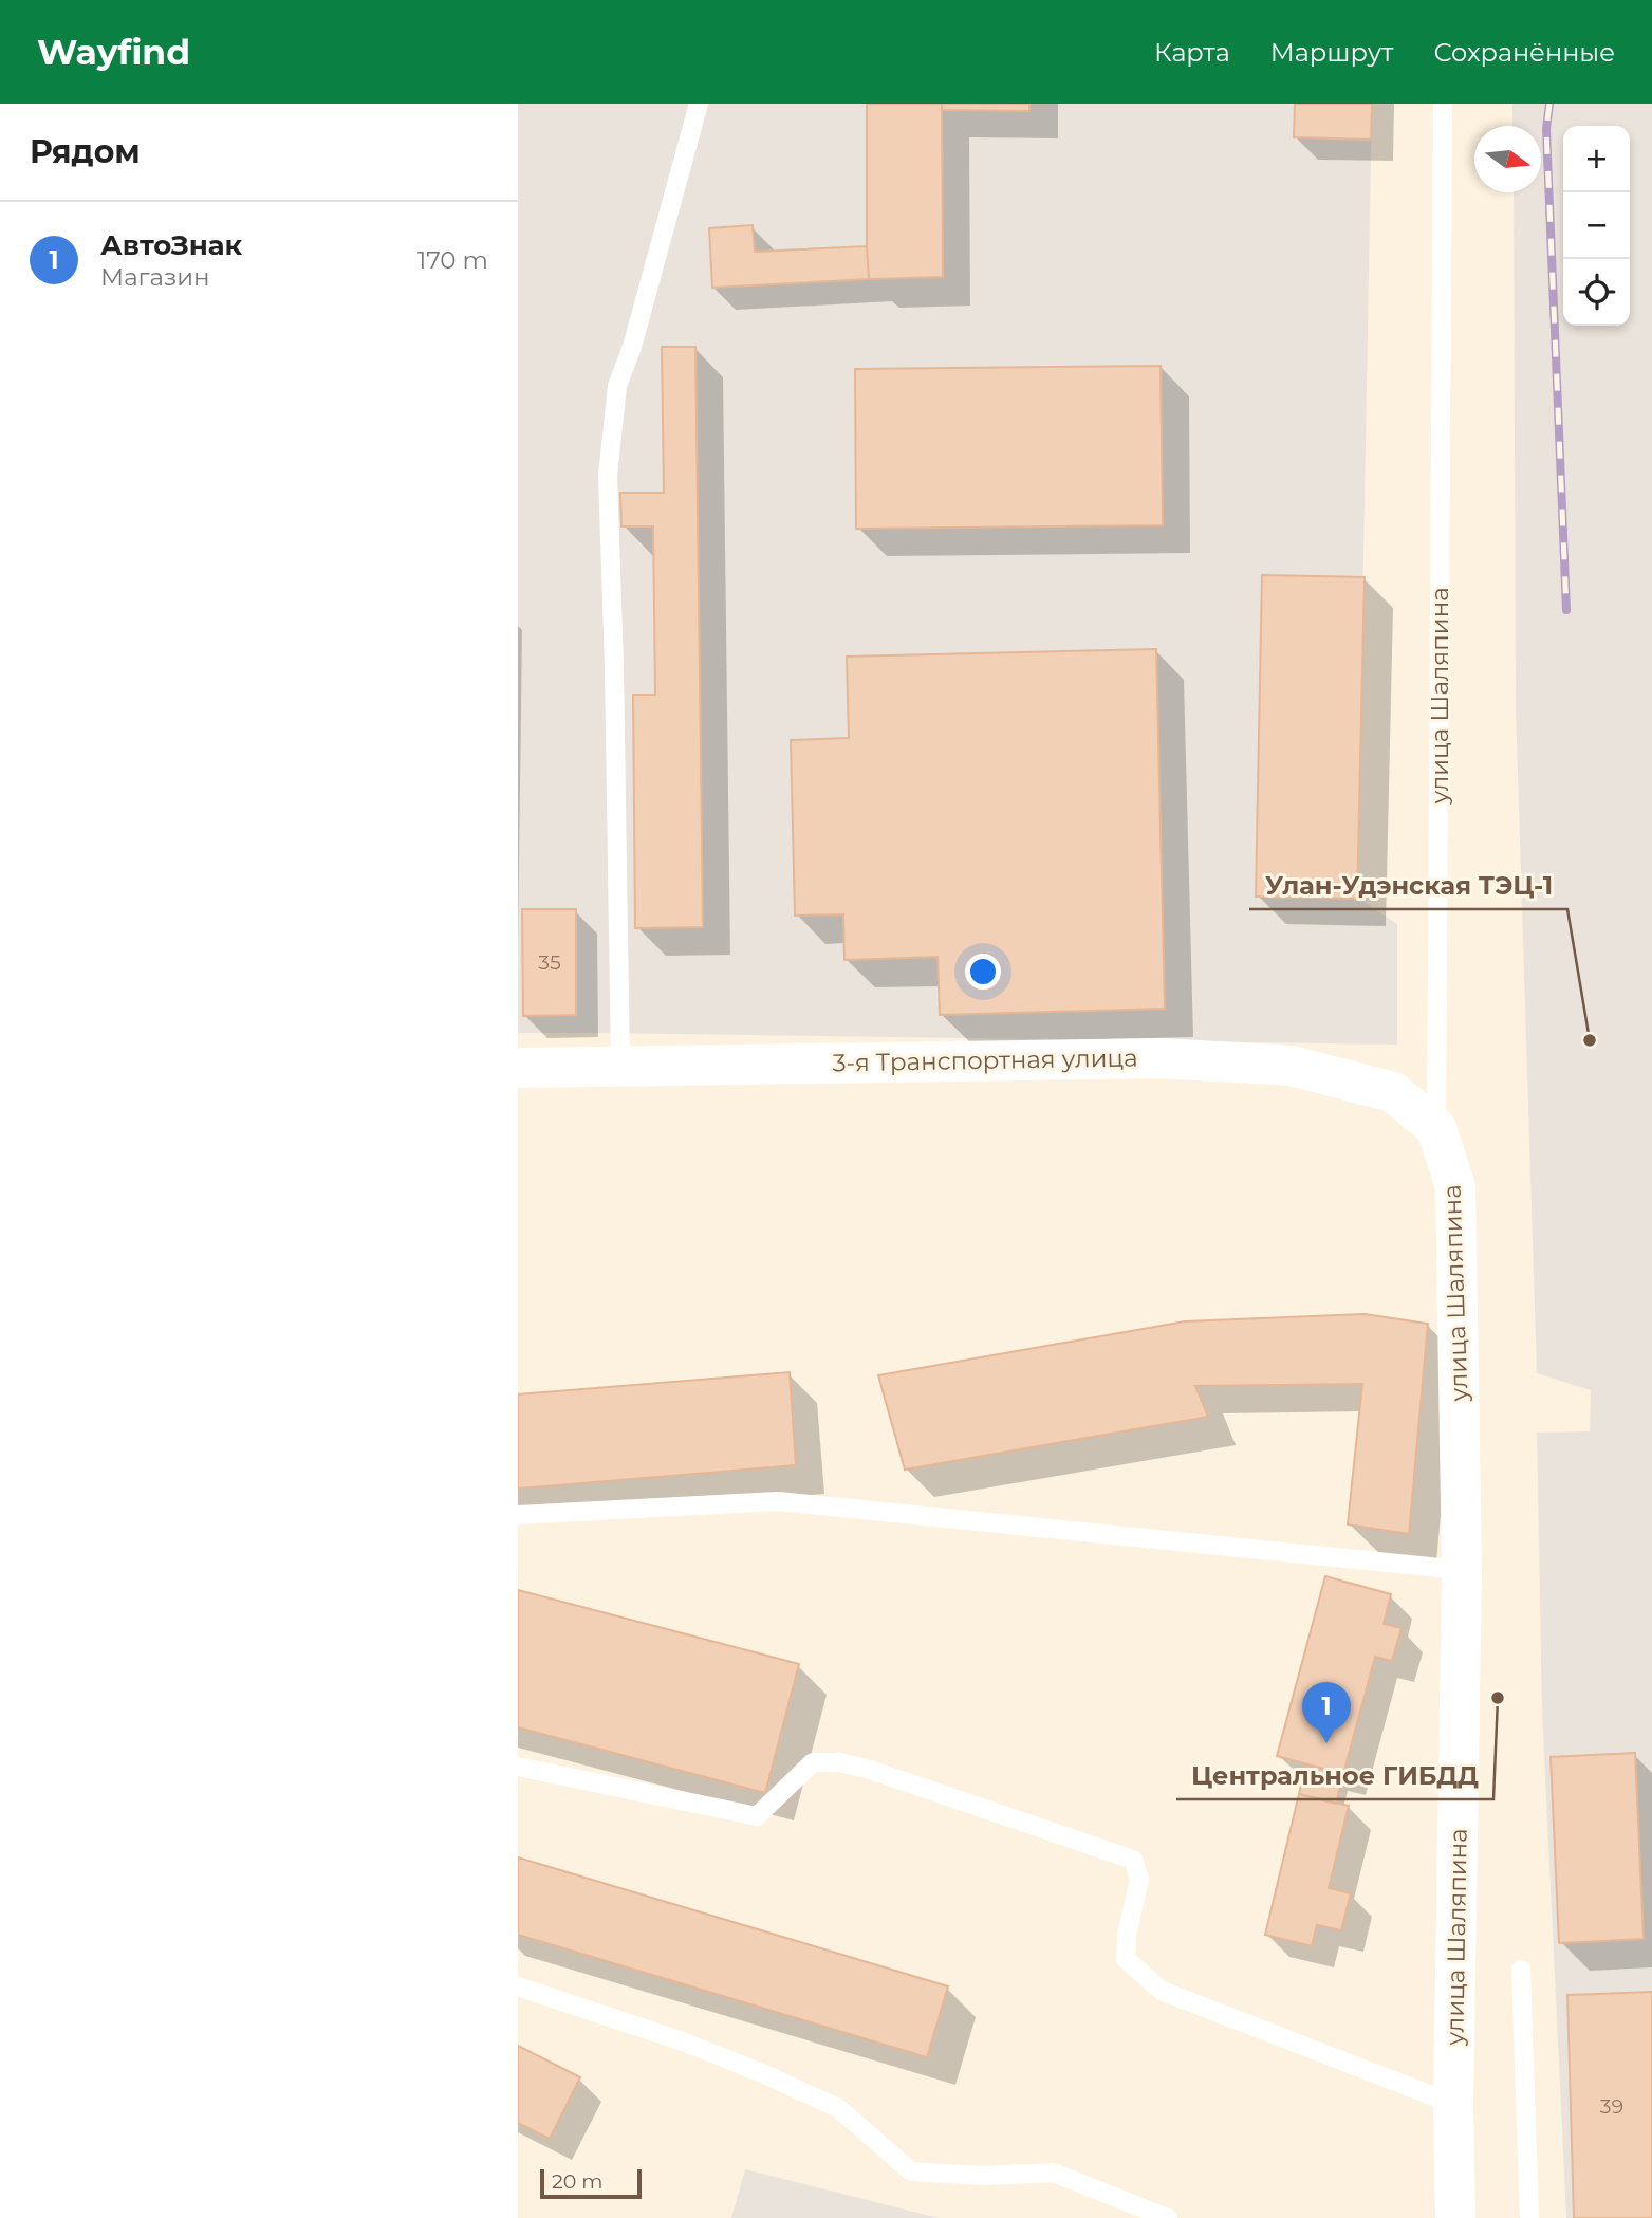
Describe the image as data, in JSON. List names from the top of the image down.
{
  "streets": {
    "street": ["улица Шаляпина", "3-я Транспортная улица"]
  },
  "crossings": [
    ["улица Шаляпина", "3-я Транспортная улица"]
  ],
  "places": ["Улан-Удэнская ТЭЦ-1", "Центральное ГИБДД"],
  "house_numbers": ["35", "39"],
  "scale_bar": "20 m",
  "north": "right",
  "page": {
    "header": "Wayfind",
    "nav": ["Карта", "Маршрут", "Сохранённые"],
    "heading": "Рядом",
    "map_buttons": ["+", "−"],
    "list": [
      {
        "mark": "1",
        "name": "АвтоЗнак",
        "note": "Магазин",
        "value": "170 m"
      }
    ],
    "pins": "1",
    "scale": "20 m"
  }
}
